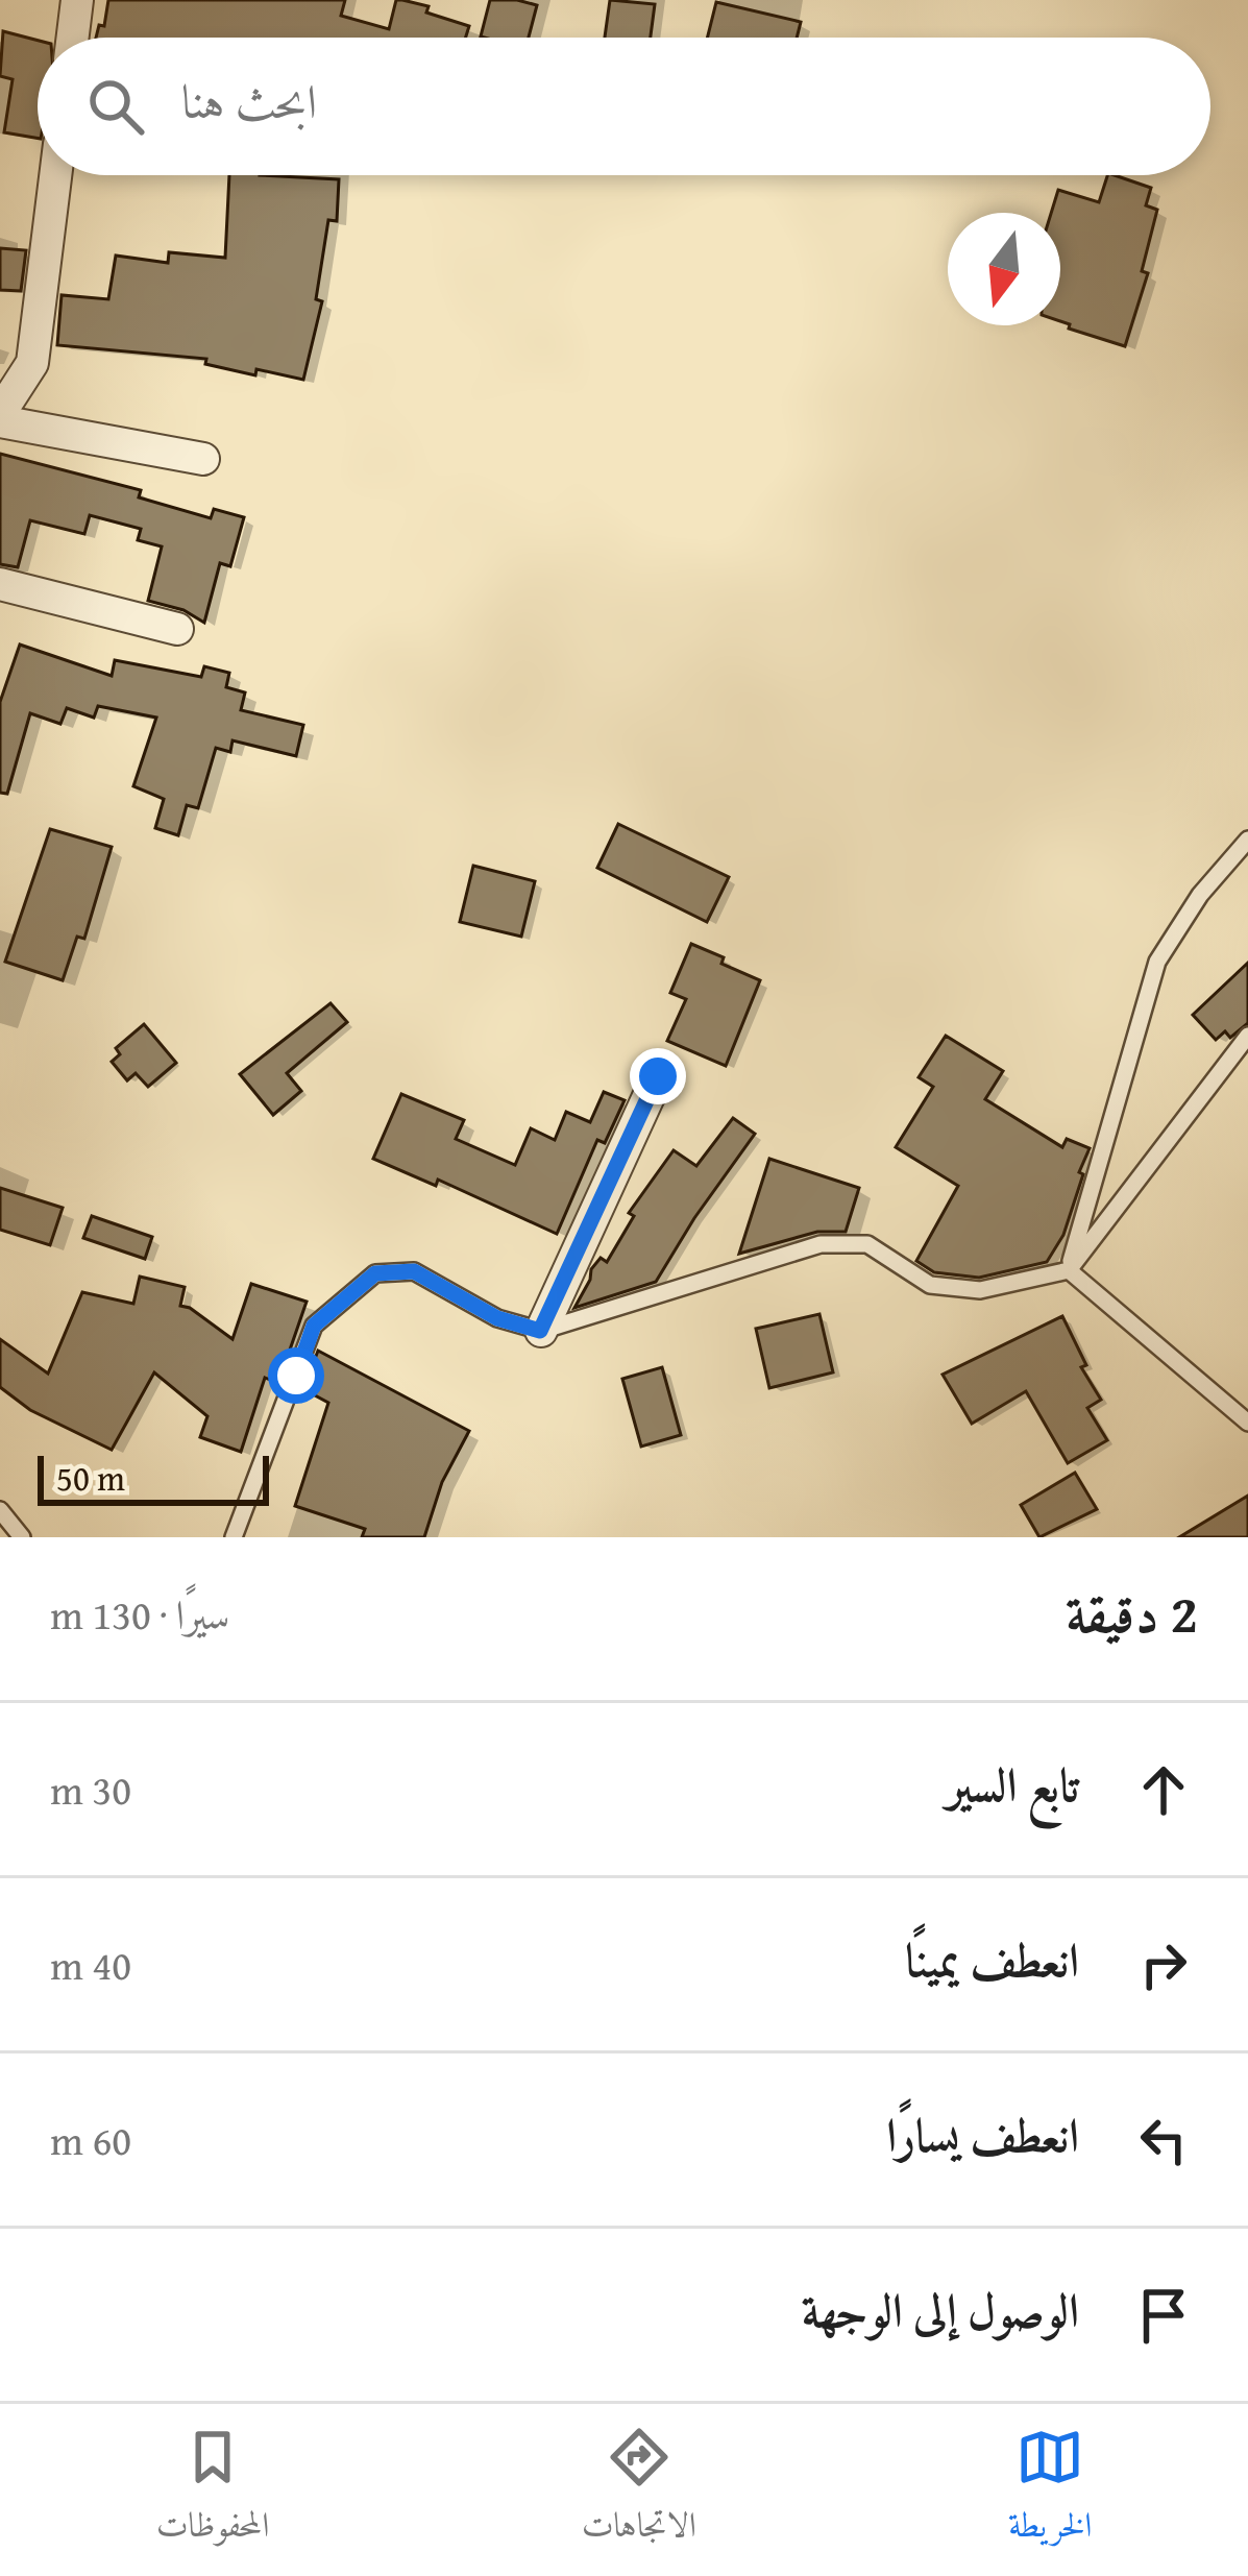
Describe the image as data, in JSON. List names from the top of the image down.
{
  "scale_bar": "50 m",
  "north": "bottom",
  "page": {
    "search": "ابحث هنا",
    "scale": "50 m",
    "heading": ["2 دقيقة", "سيرًا · 130 m"],
    "list": [
      ["تابع السير", "30 m"],
      ["انعطف يمينًا", "40 m"],
      ["انعطف يسارًا", "60 m"],
      "الوصول إلى الوجهة"
    ],
    "nav": ["الخريطة", "الاتجاهات", "المحفوظات"]
  }
}
